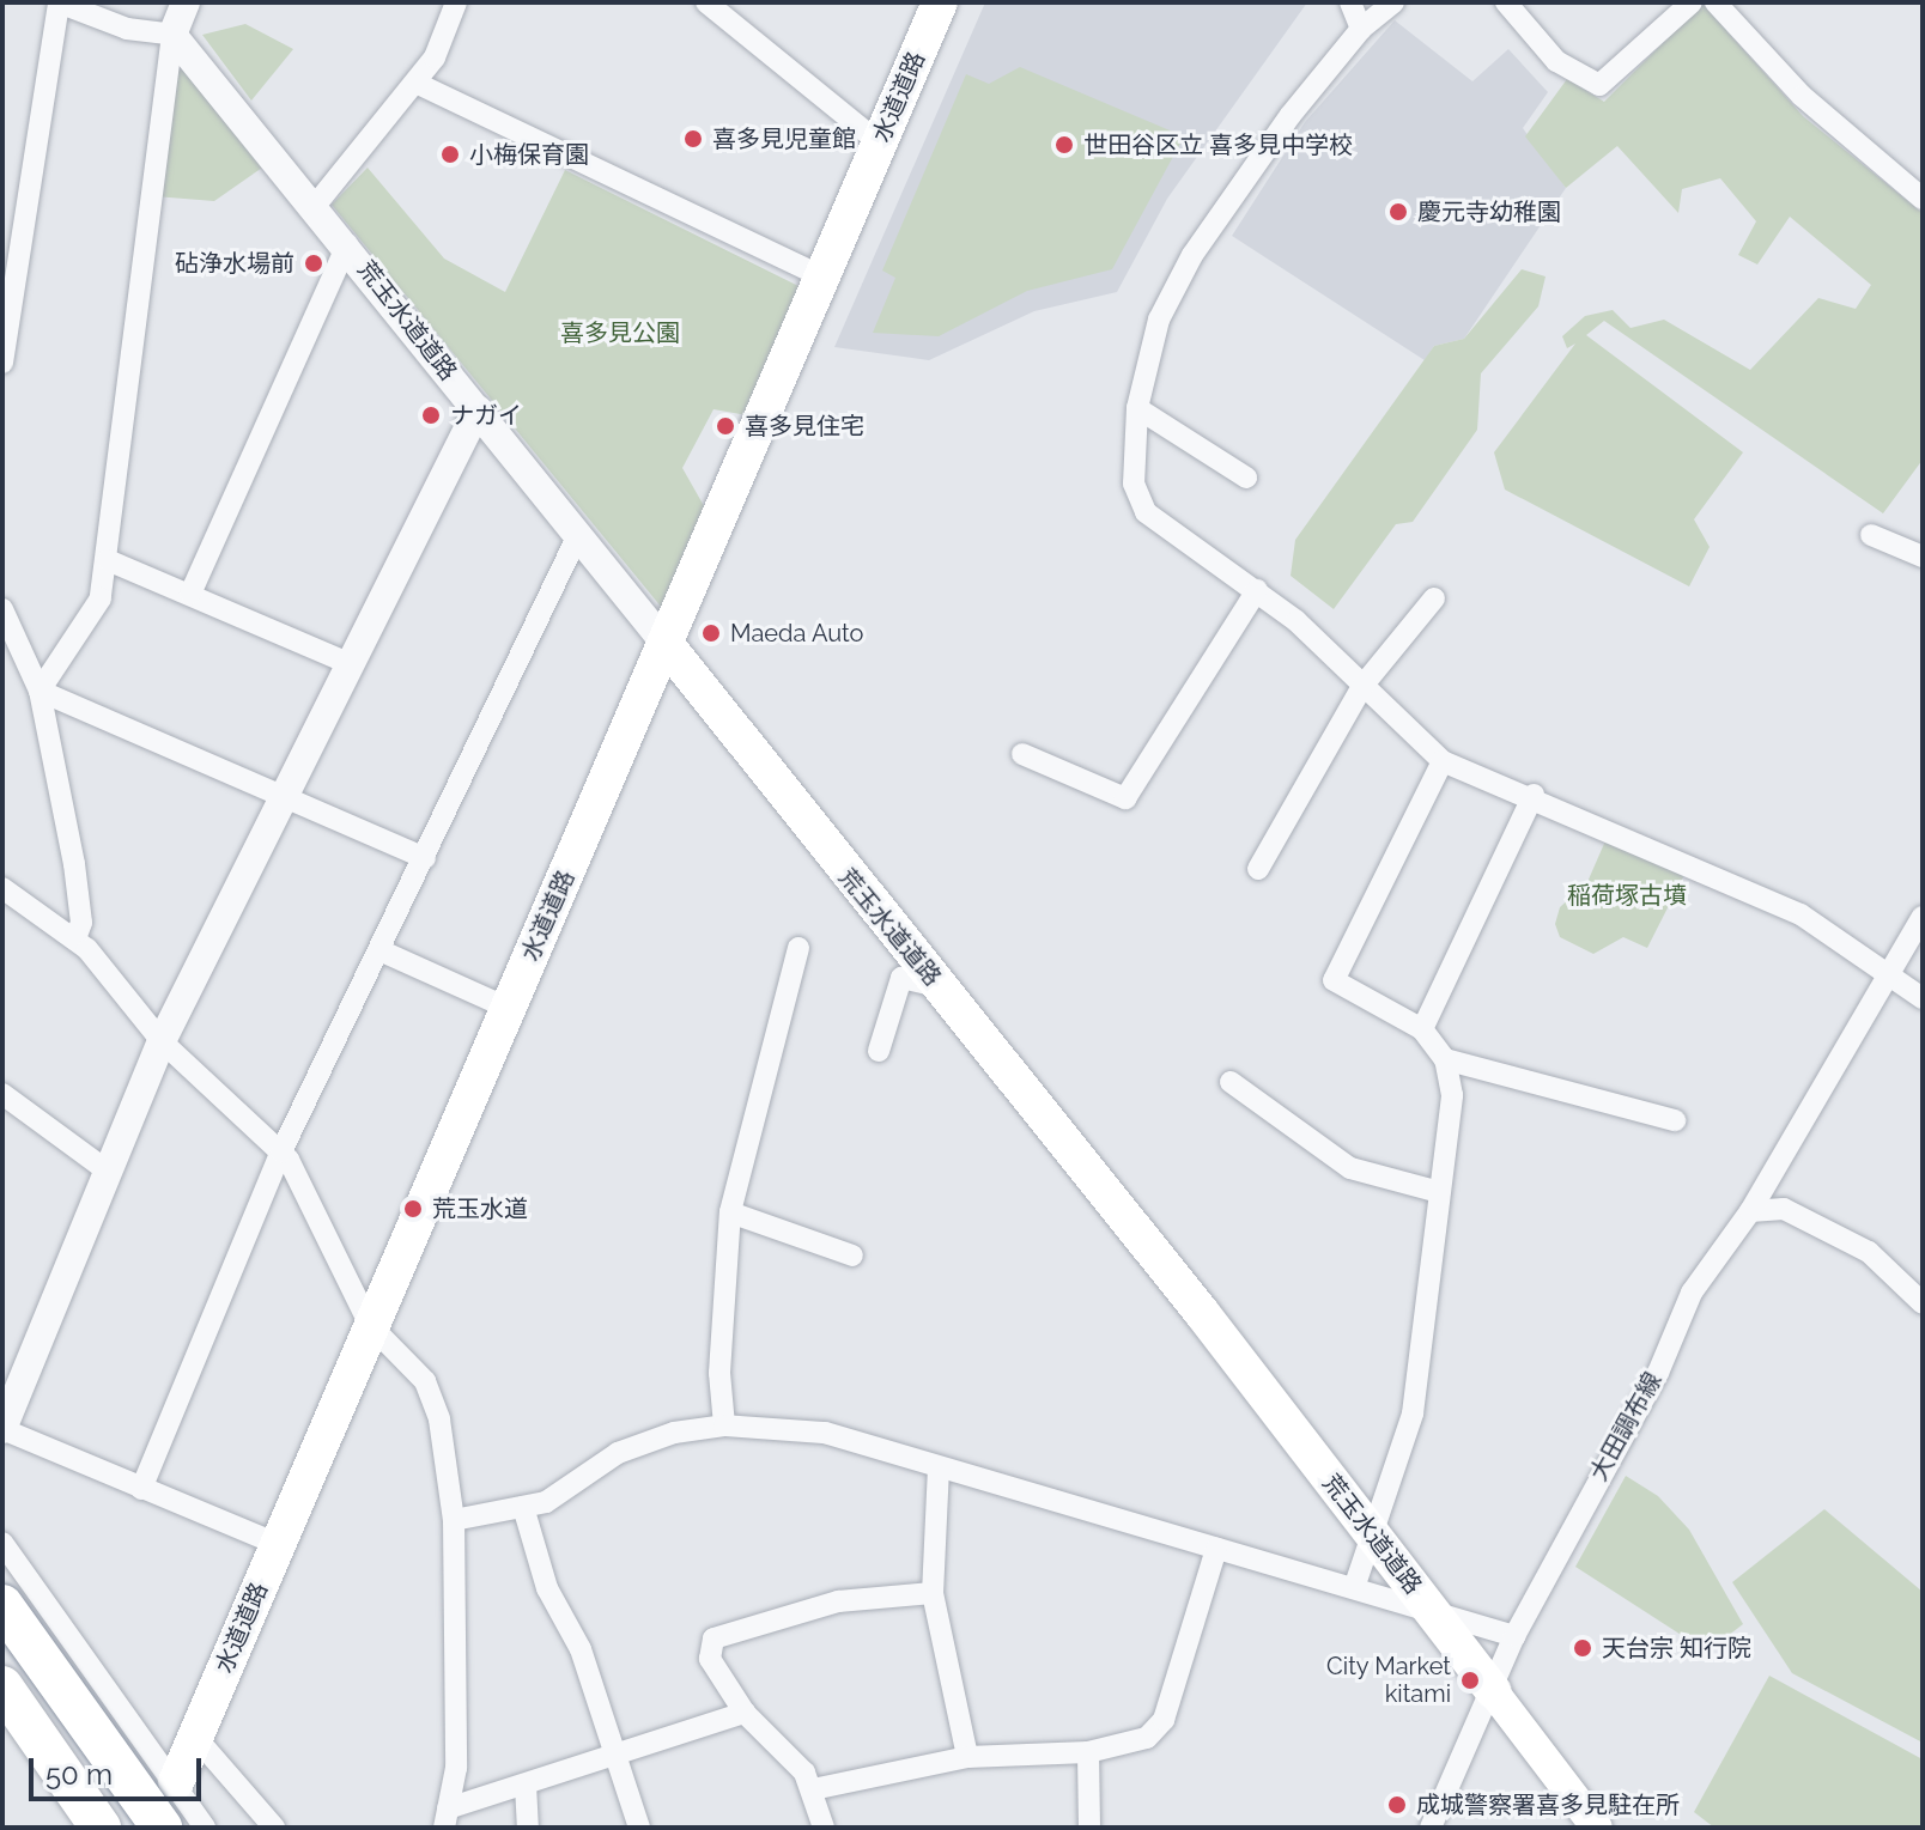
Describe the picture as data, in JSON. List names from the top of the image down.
{
  "streets": {
    "main road": ["水道道路", "荒玉水道道路"],
    "street": ["大田調布線"]
  },
  "crossings": [
    ["水道道路", "荒玉水道道路"],
    ["荒玉水道道路", "大田調布線"]
  ],
  "parks": ["喜多見公園", "稲荷塚古墳"],
  "places": [
    "喜多見児童館",
    "世田谷区立 喜多見中学校",
    "小梅保育園",
    "慶元寺幼稚園",
    "砧浄水場前",
    "ナガイ",
    "喜多見住宅",
    "Maeda Auto",
    "荒玉水道",
    "天台宗 知行院",
    "City Market kitami",
    "成城警察署喜多見駐在所"
  ],
  "scale_bar": "50 m"
}
